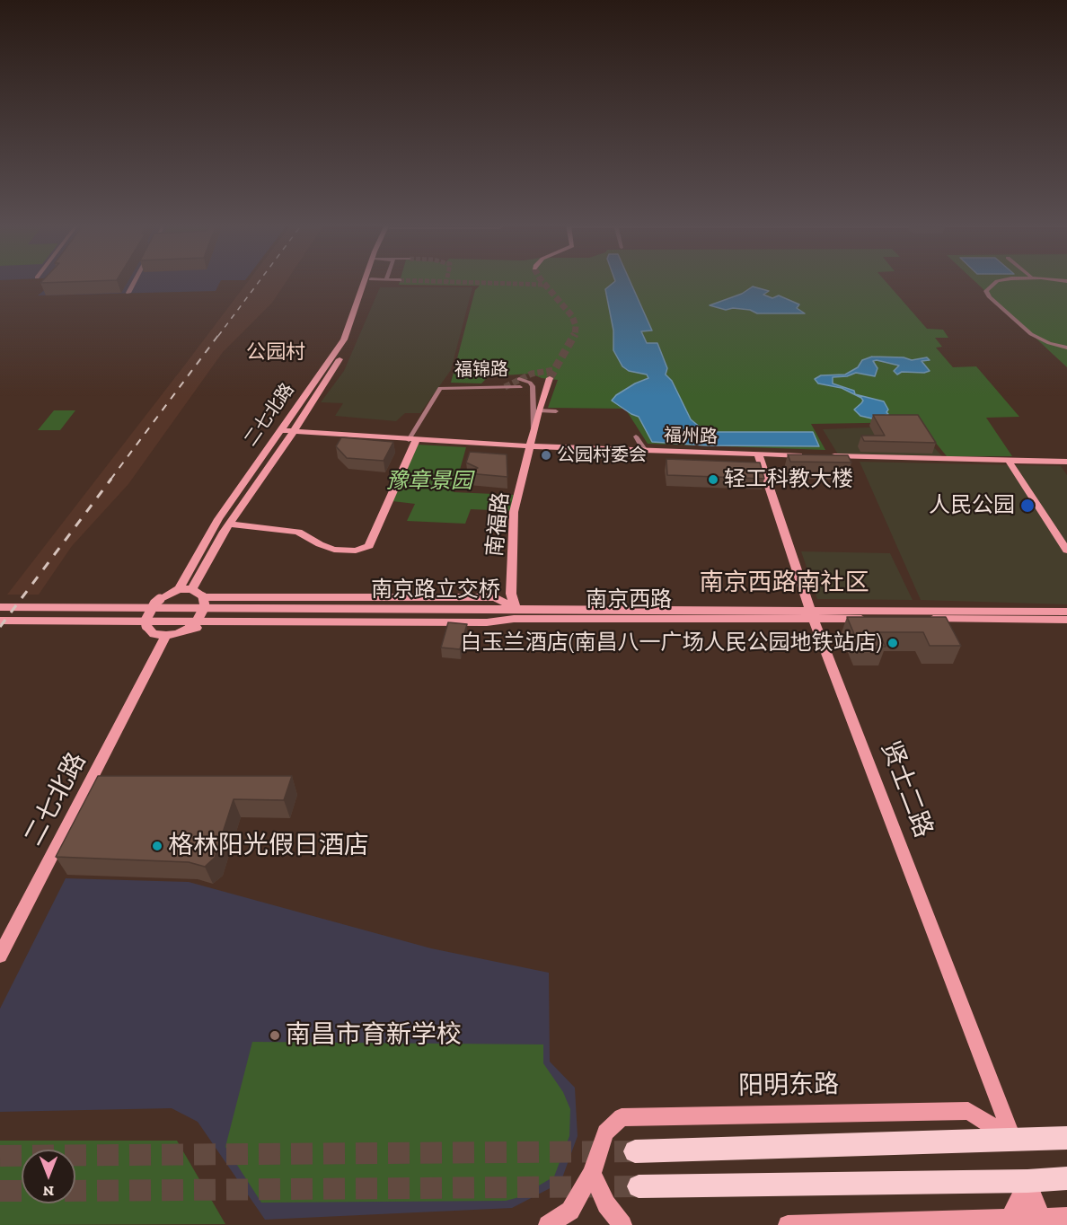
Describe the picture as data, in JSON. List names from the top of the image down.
{
  "streets": {
    "main road": [
      "福锦路",
      "二七北路",
      "福州路",
      "南福路",
      "南京路立交桥",
      "南京西路",
      "贤士二路",
      "阳明东路"
    ]
  },
  "crossings": [
    ["福锦路", "二七北路"],
    ["福锦路", "福州路"],
    ["二七北路", "福州路"],
    ["福州路", "南福路"],
    ["福州路", "贤士二路"],
    ["南福路", "南京路立交桥"],
    ["南福路", "南京西路"],
    ["南京路立交桥", "南京西路"],
    ["南京西路", "贤士二路"],
    ["贤士二路", "阳明东路"]
  ],
  "districts": ["公园村", "南京西路南社区"],
  "parks": ["豫章景园"],
  "places": [
    "公园村委会",
    "轻工科教大楼",
    "人民公园",
    "白玉兰酒店(南昌八一广场人民公园地铁站店)",
    "格林阳光假日酒店",
    "南昌市育新学校"
  ],
  "north": "bottom"
}
